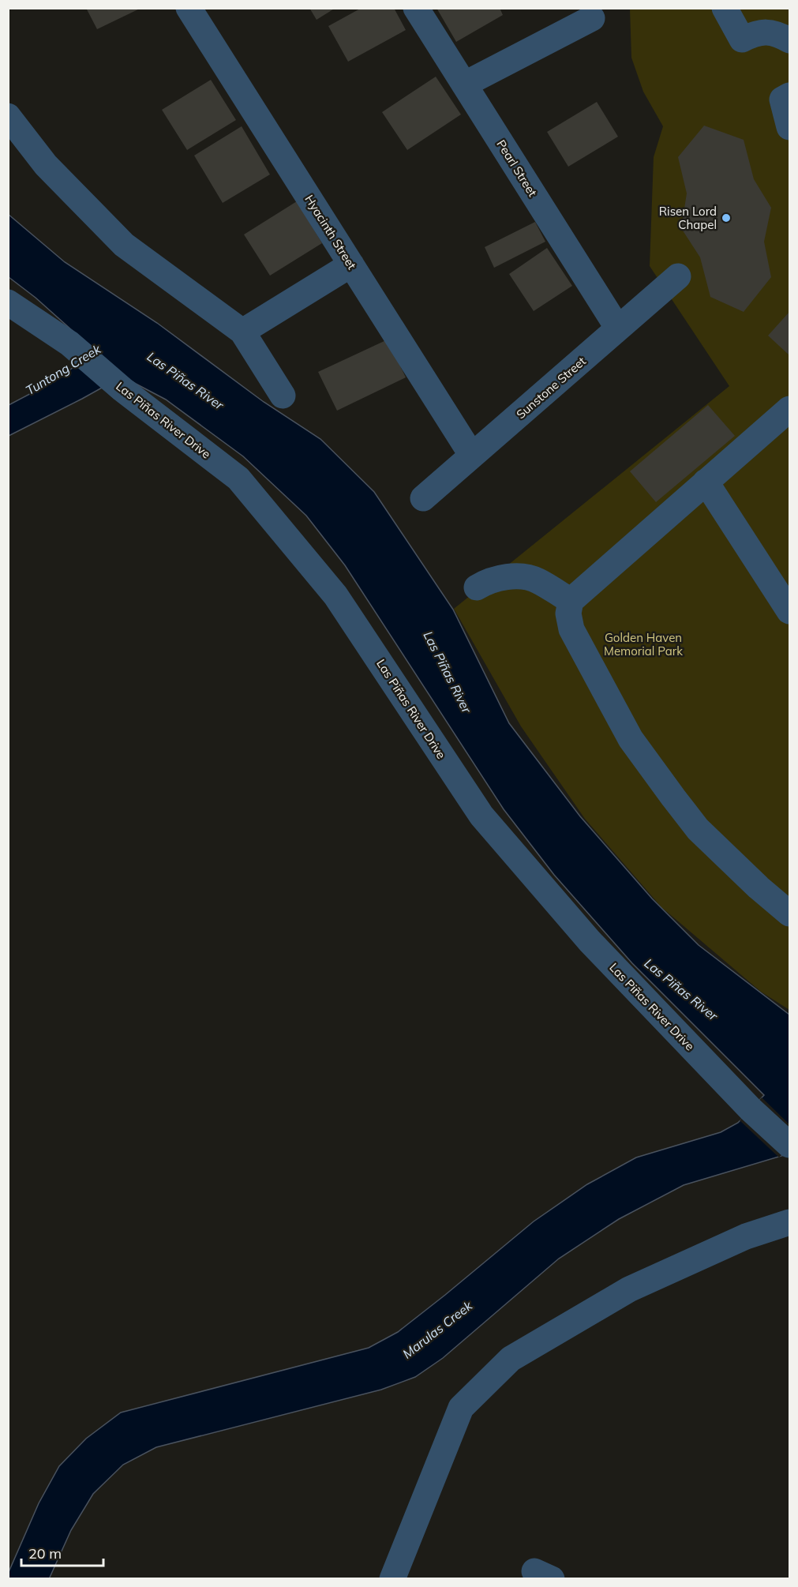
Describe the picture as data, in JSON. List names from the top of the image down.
{
  "streets": {
    "street": [
      "Pearl Street",
      "Hyacinth Street",
      "Sunstone Street",
      "Las Piñas River Drive"
    ]
  },
  "crossings": [
    ["Pearl Street", "Sunstone Street"],
    ["Hyacinth Street", "Sunstone Street"]
  ],
  "water": ["Tuntong Creek", "Las Piñas River", "Marulas Creek"],
  "parks": ["Golden Haven Memorial Park"],
  "places": ["Risen Lord Chapel"],
  "scale_bar": "20 m"
}
